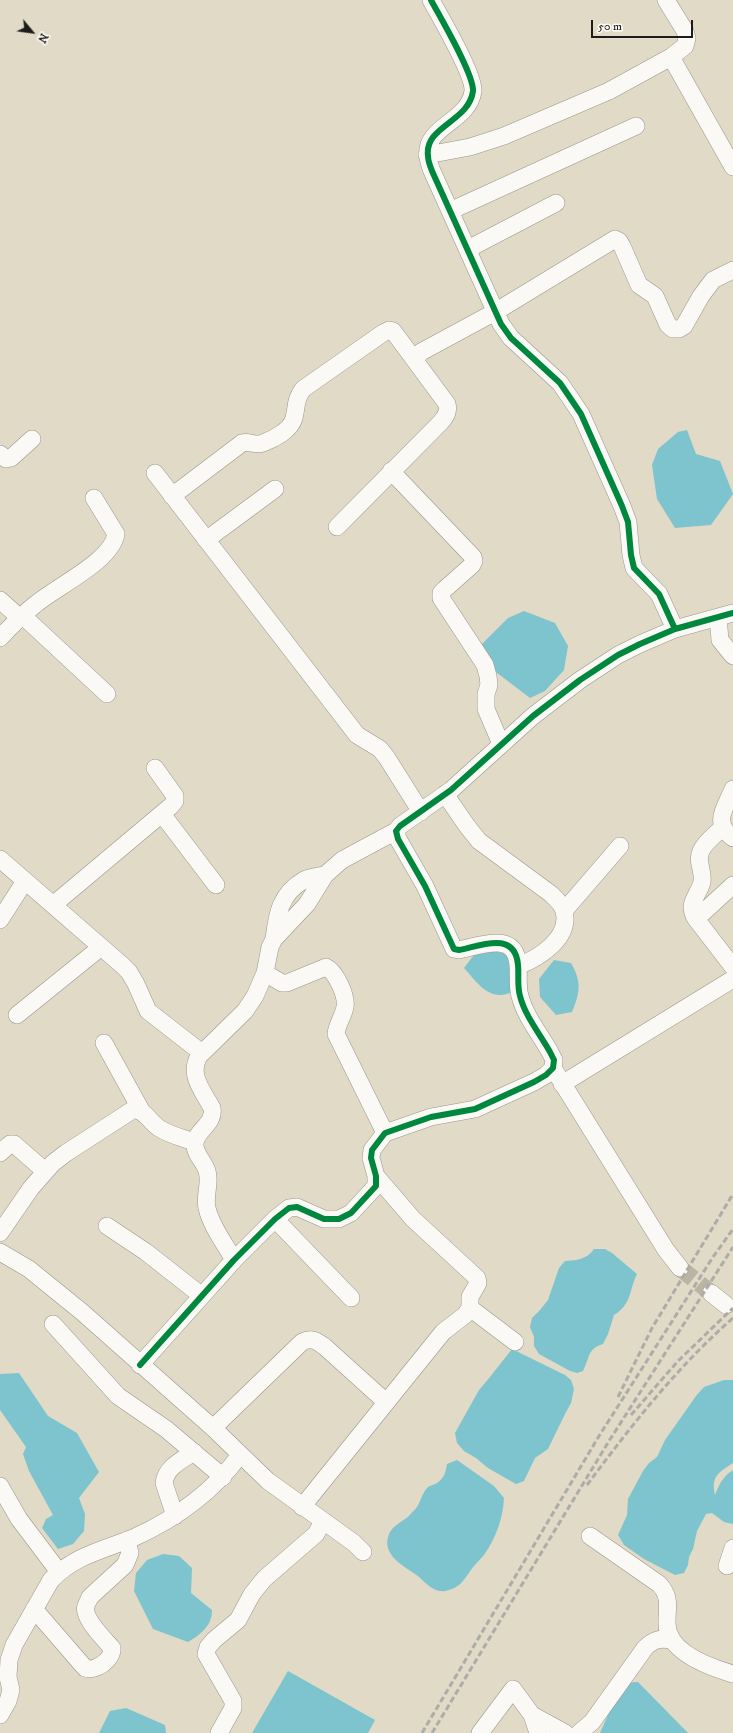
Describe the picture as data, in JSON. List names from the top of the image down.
{
  "scale_bar": "50 m",
  "north": "bottom right"
}
